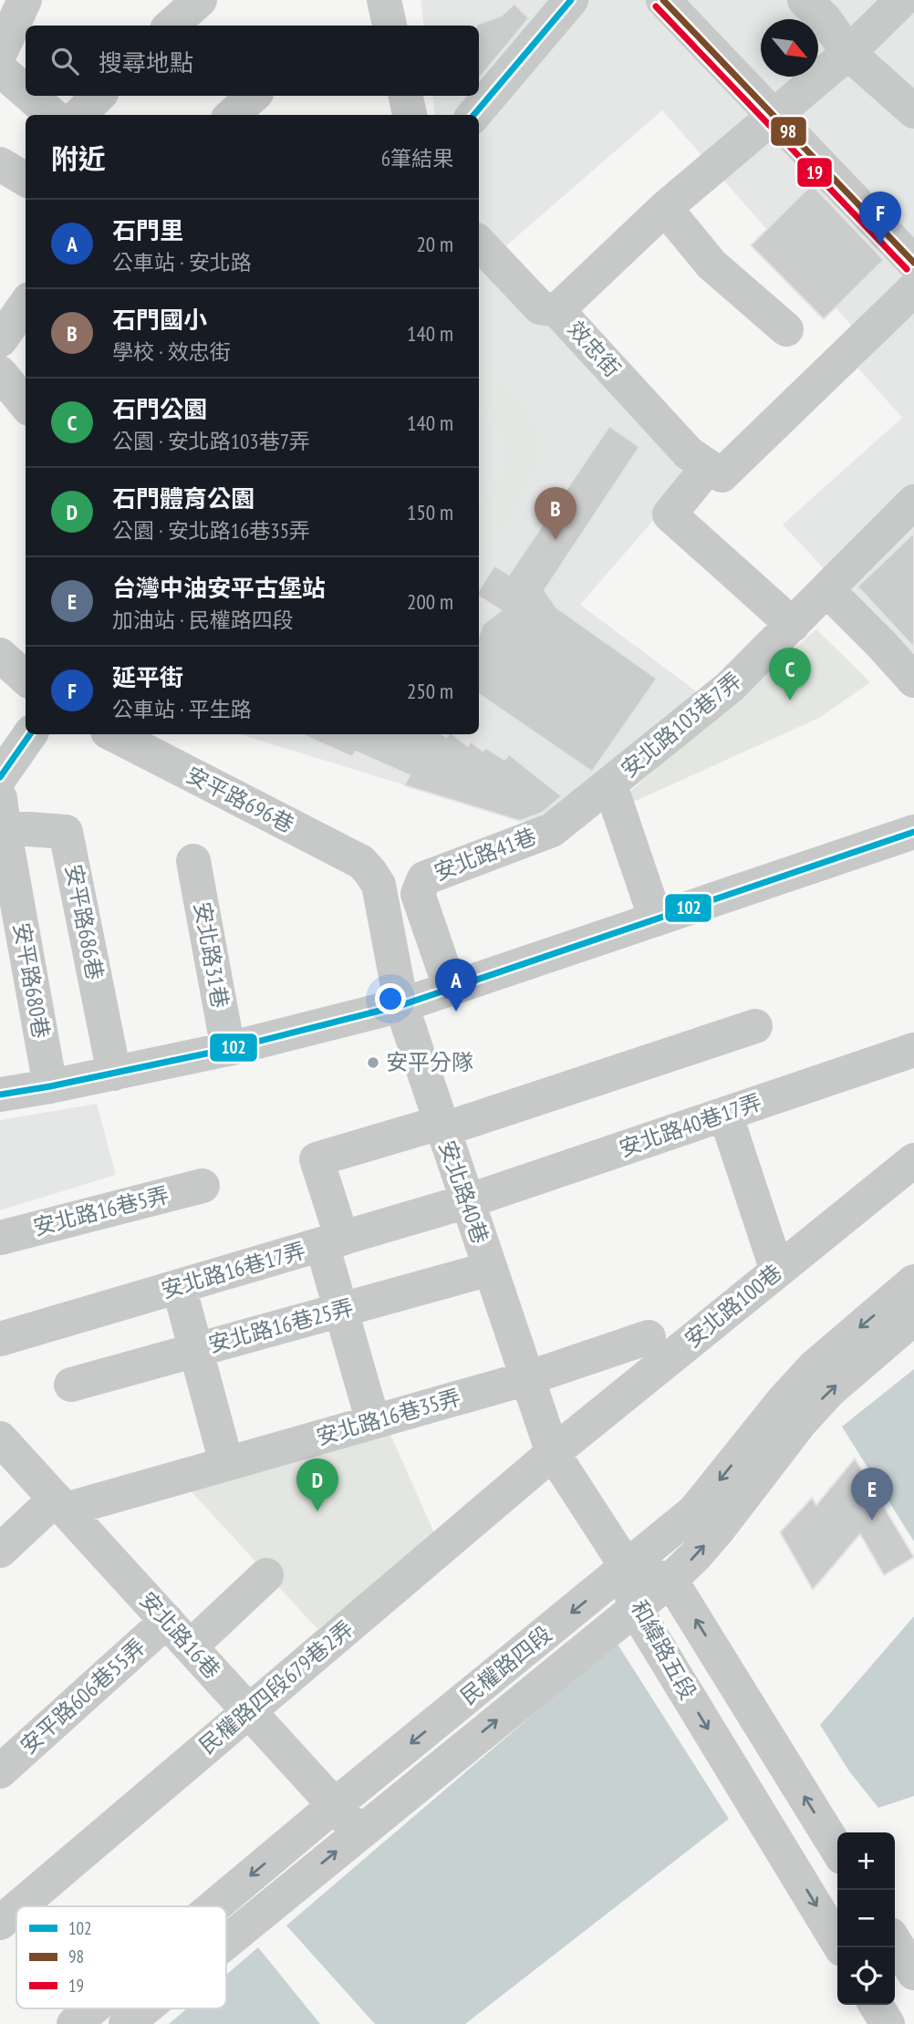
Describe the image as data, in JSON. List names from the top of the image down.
{
  "streets": {
    "street": [
      "效忠街",
      "安北路103巷7弄",
      "安平路696巷",
      "安北路41巷",
      "安平路686巷",
      "安北路31巷",
      "安平路680巷",
      "安北路40巷17弄",
      "安北路40巷",
      "安北路16巷5弄",
      "安北路16巷17弄",
      "安北路100巷",
      "安北路16巷25弄",
      "安北路16巷35弄",
      "安北路16巷",
      "和緯路五段",
      "民權路四段",
      "民權路四段679巷2弄",
      "安平路606巷55弄"
    ]
  },
  "crossings": [
    ["安北路103巷7弄", "安北路41巷"],
    ["安平路696巷", "安北路40巷"],
    ["安平路686巷", "安平路680巷"],
    ["安北路40巷17弄", "安北路40巷"],
    ["安北路40巷17弄", "安北路16巷17弄"],
    ["安北路40巷", "安北路16巷17弄"],
    ["安北路40巷", "安北路100巷"],
    ["安北路40巷", "安北路16巷25弄"],
    ["安北路40巷", "安北路16巷35弄"],
    ["安北路40巷", "和緯路五段"],
    ["安北路40巷", "民權路四段"],
    ["安北路40巷", "民權路四段679巷2弄"],
    ["安北路100巷", "民權路四段679巷2弄"],
    ["安北路16巷35弄", "安北路16巷"],
    ["安北路16巷", "民權路四段"],
    ["安北路16巷", "民權路四段679巷2弄"],
    ["安北路16巷", "安平路606巷55弄"],
    ["和緯路五段", "民權路四段"]
  ],
  "places": ["安平分隊"],
  "lines": ["transit line 102", "transit line 98", "transit line 19"],
  "legend": ["102", "98", "19"],
  "north": "bottom right",
  "page": {
    "search": "搜尋地點",
    "heading": ["附近", "6筆結果"],
    "pins": [
      "F",
      "B",
      "C",
      "A",
      "D",
      "E"
    ],
    "list": [
      {
        "mark": "A",
        "name": "石門里",
        "note": "公車站 · 安北路",
        "value": "20 m"
      },
      {
        "mark": "B",
        "name": "石門國小",
        "note": "學校 · 效忠街",
        "value": "140 m"
      },
      {
        "mark": "C",
        "name": "石門公園",
        "note": "公園 · 安北路103巷7弄",
        "value": "140 m"
      },
      {
        "mark": "D",
        "name": "石門體育公園",
        "note": "公園 · 安北路16巷35弄",
        "value": "150 m"
      },
      {
        "mark": "E",
        "name": "台灣中油安平古堡站",
        "note": "加油站 · 民權路四段",
        "value": "200 m"
      },
      {
        "mark": "F",
        "name": "延平街",
        "note": "公車站 · 平生路",
        "value": "250 m"
      }
    ],
    "map_buttons": ["+", "−"]
  }
}
